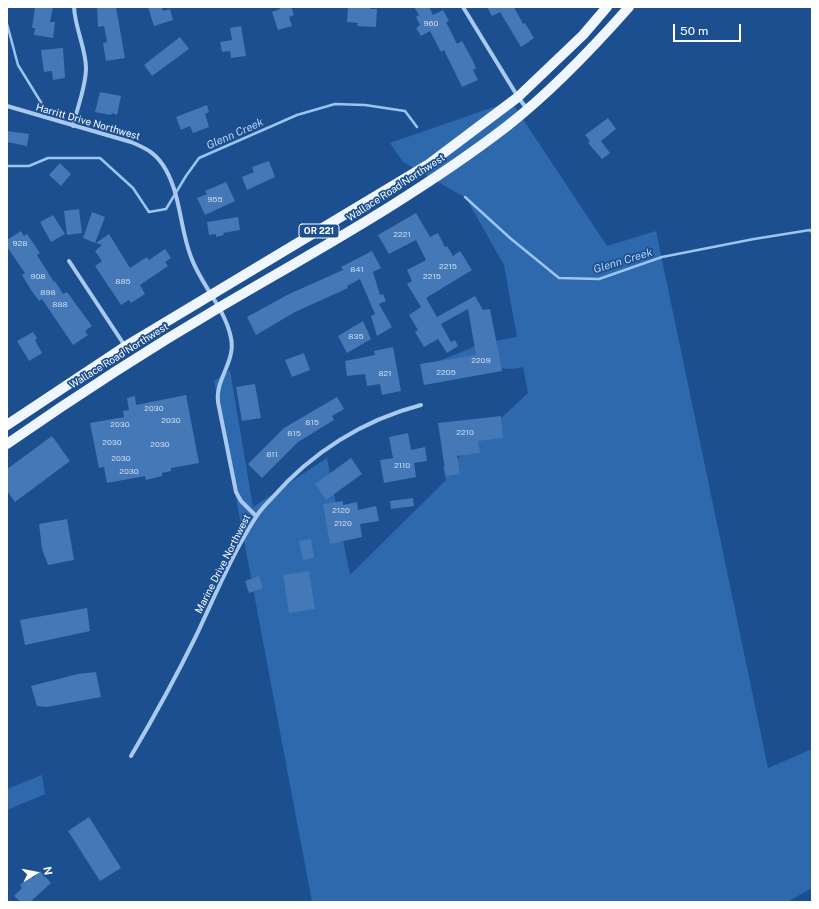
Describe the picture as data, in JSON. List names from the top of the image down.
{
  "streets": {
    "main road": ["Wallace Road Northwest", "OR 221"],
    "street": ["Harritt Drive Northwest", "Marine Drive Northwest"]
  },
  "crossings": [
    ["Harritt Drive Northwest", "Wallace Road Northwest"],
    ["Harritt Drive Northwest", "Marine Drive Northwest"]
  ],
  "water": ["Glenn Creek"],
  "house_numbers": [
    "960",
    "955",
    "2221",
    "928",
    "2215",
    "841",
    "908",
    "2215",
    "885",
    "898",
    "888",
    "835",
    "2209",
    "2205",
    "821",
    "2030",
    "2030",
    "815",
    "2030",
    "2210",
    "815",
    "2030",
    "2030",
    "811",
    "2030",
    "2110",
    "2030",
    "2120",
    "2120"
  ],
  "scale_bar": "50 m",
  "north": "right"
}
